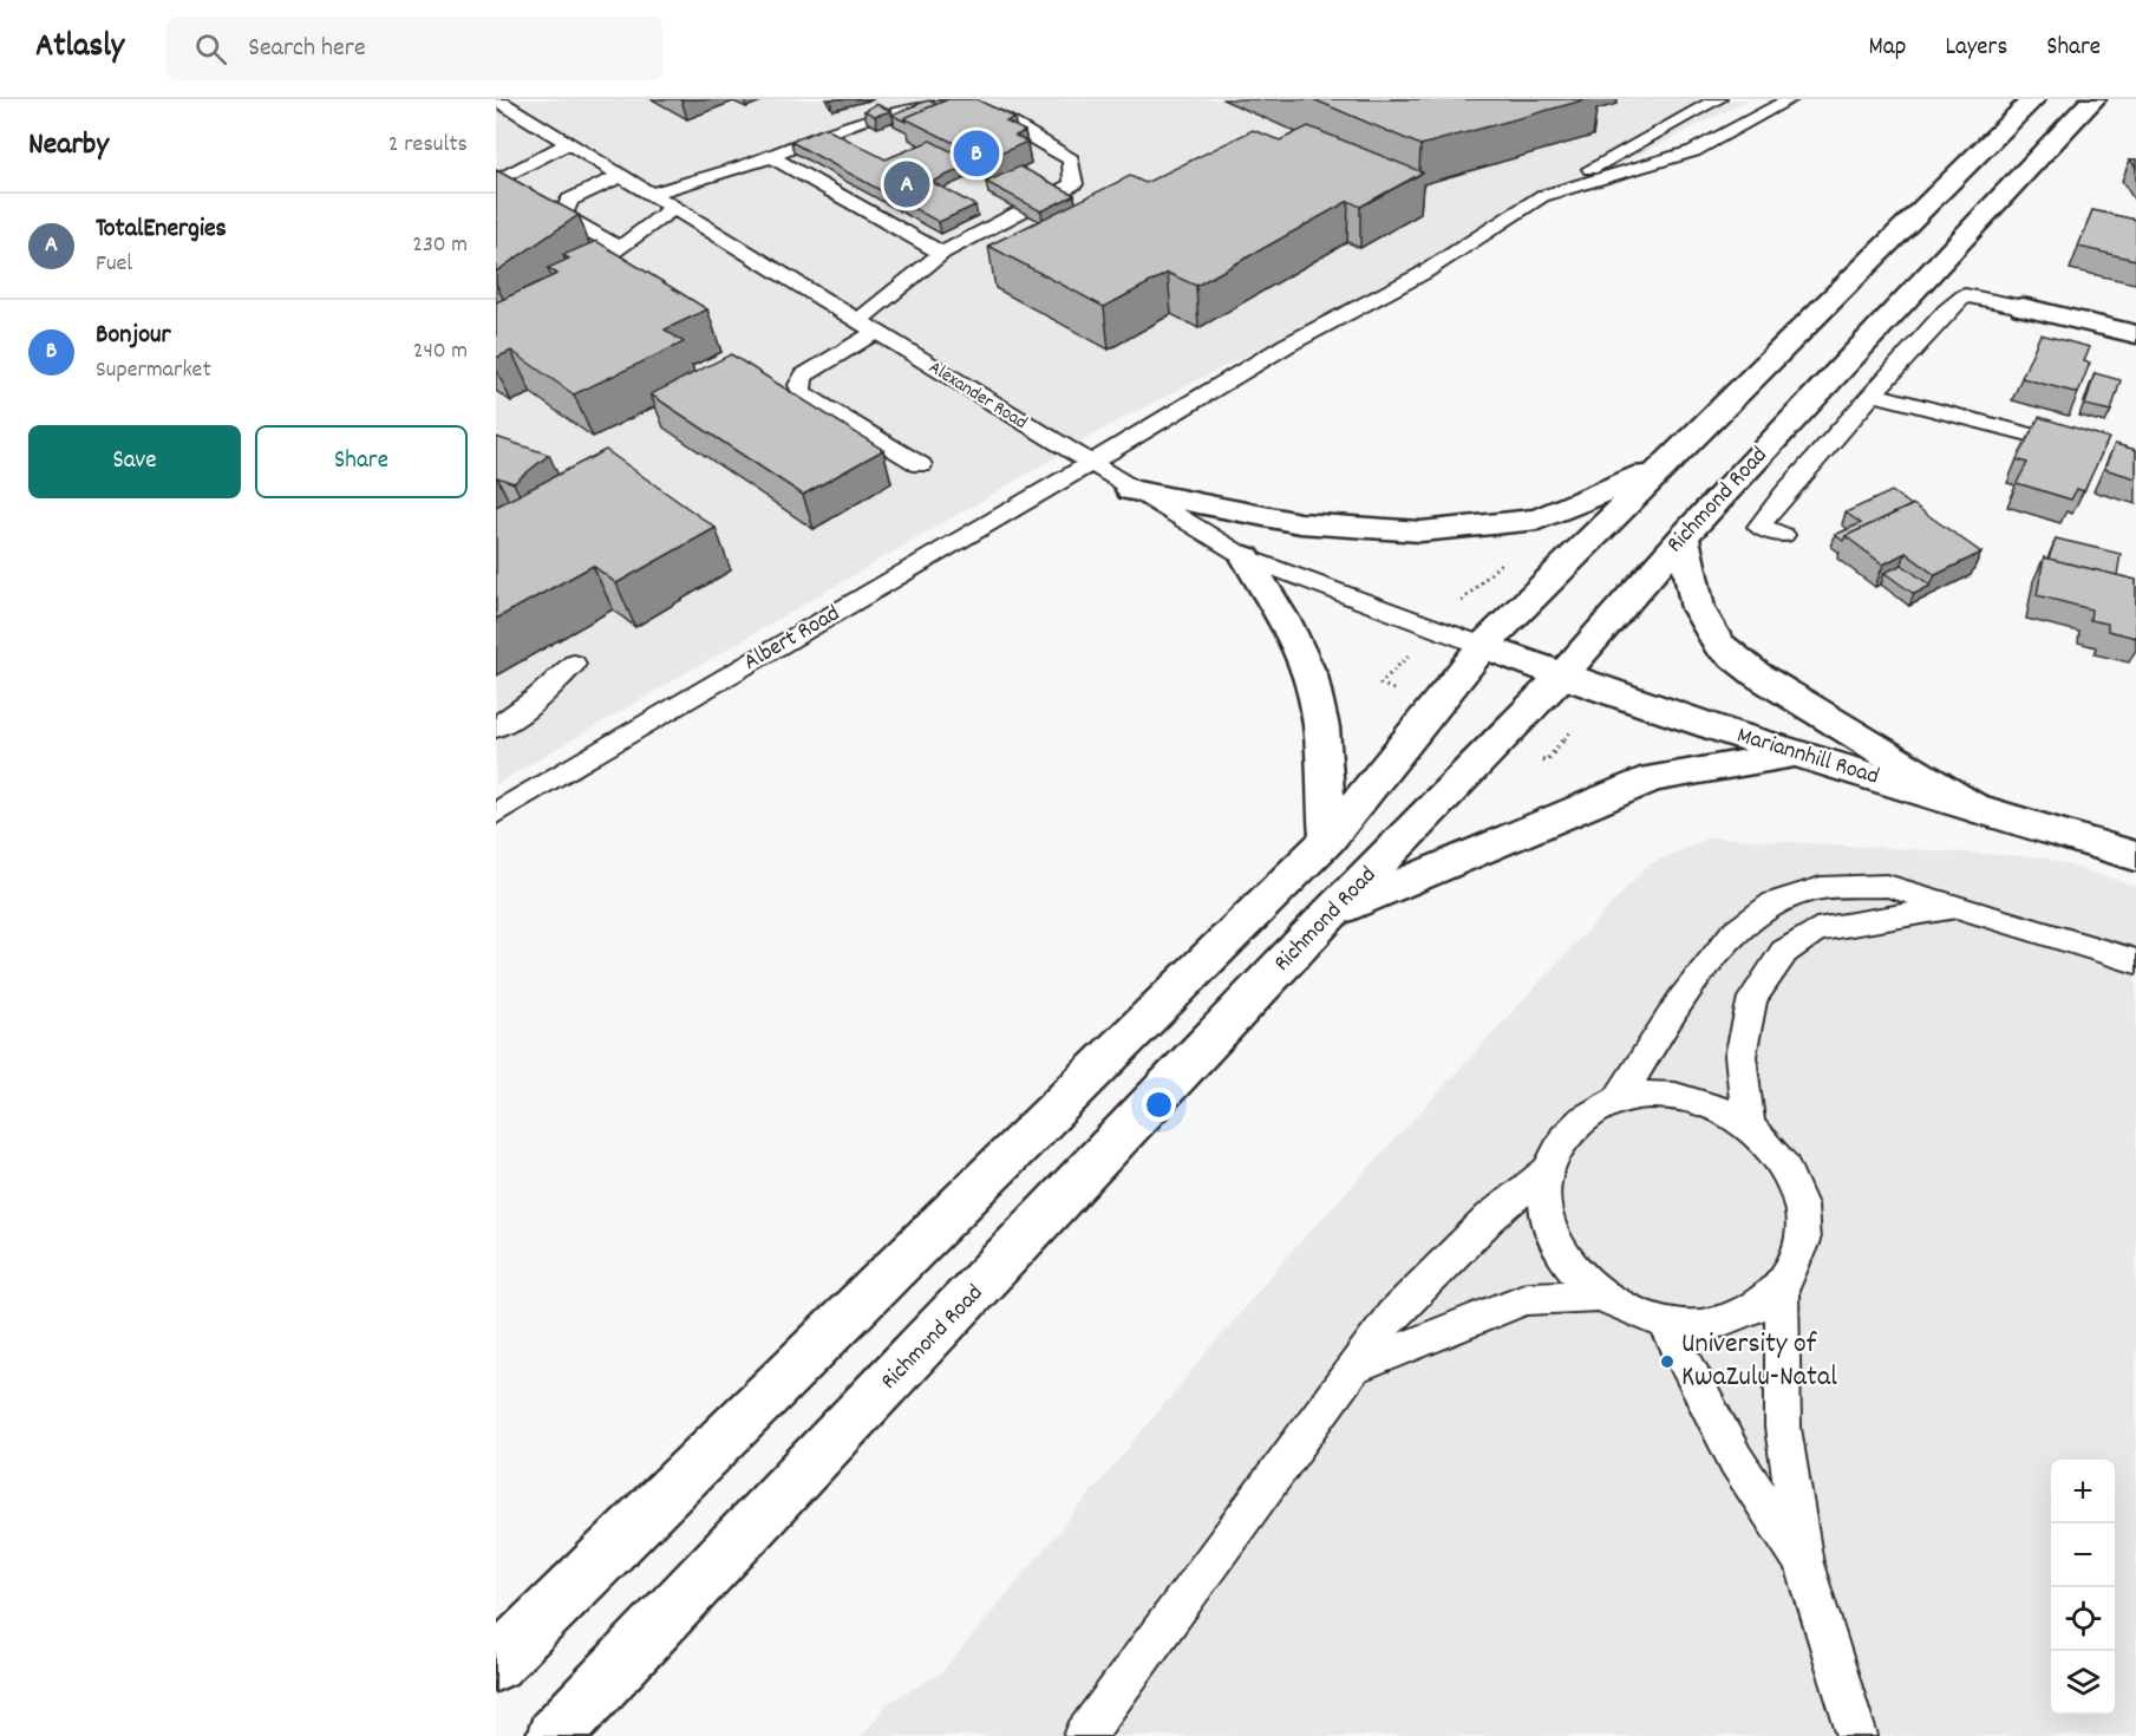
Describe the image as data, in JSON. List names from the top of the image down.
{
  "streets": {
    "main road": ["Richmond Road", "Mariannhill Road"],
    "lane": ["Alexander Road", "Albert Road"]
  },
  "crossings": [
    ["Alexander Road", "Albert Road"],
    ["Alexander Road", "Mariannhill Road"],
    ["Richmond Road", "Mariannhill Road"]
  ],
  "places": ["University of KwaZulu-Natal"],
  "page": {
    "header": "Atlasly",
    "search": "Search here",
    "nav": ["Map", "Layers", "Share"],
    "heading": ["Nearby", "2 results"],
    "pins": ["B", "A"],
    "list": [
      {
        "mark": "A",
        "name": "TotalEnergies",
        "note": "Fuel",
        "value": "230 m"
      },
      {
        "mark": "B",
        "name": "Bonjour",
        "note": "Supermarket",
        "value": "240 m"
      }
    ],
    "buttons": ["Save", "Share"],
    "map_buttons": ["+", "−"]
  }
}
